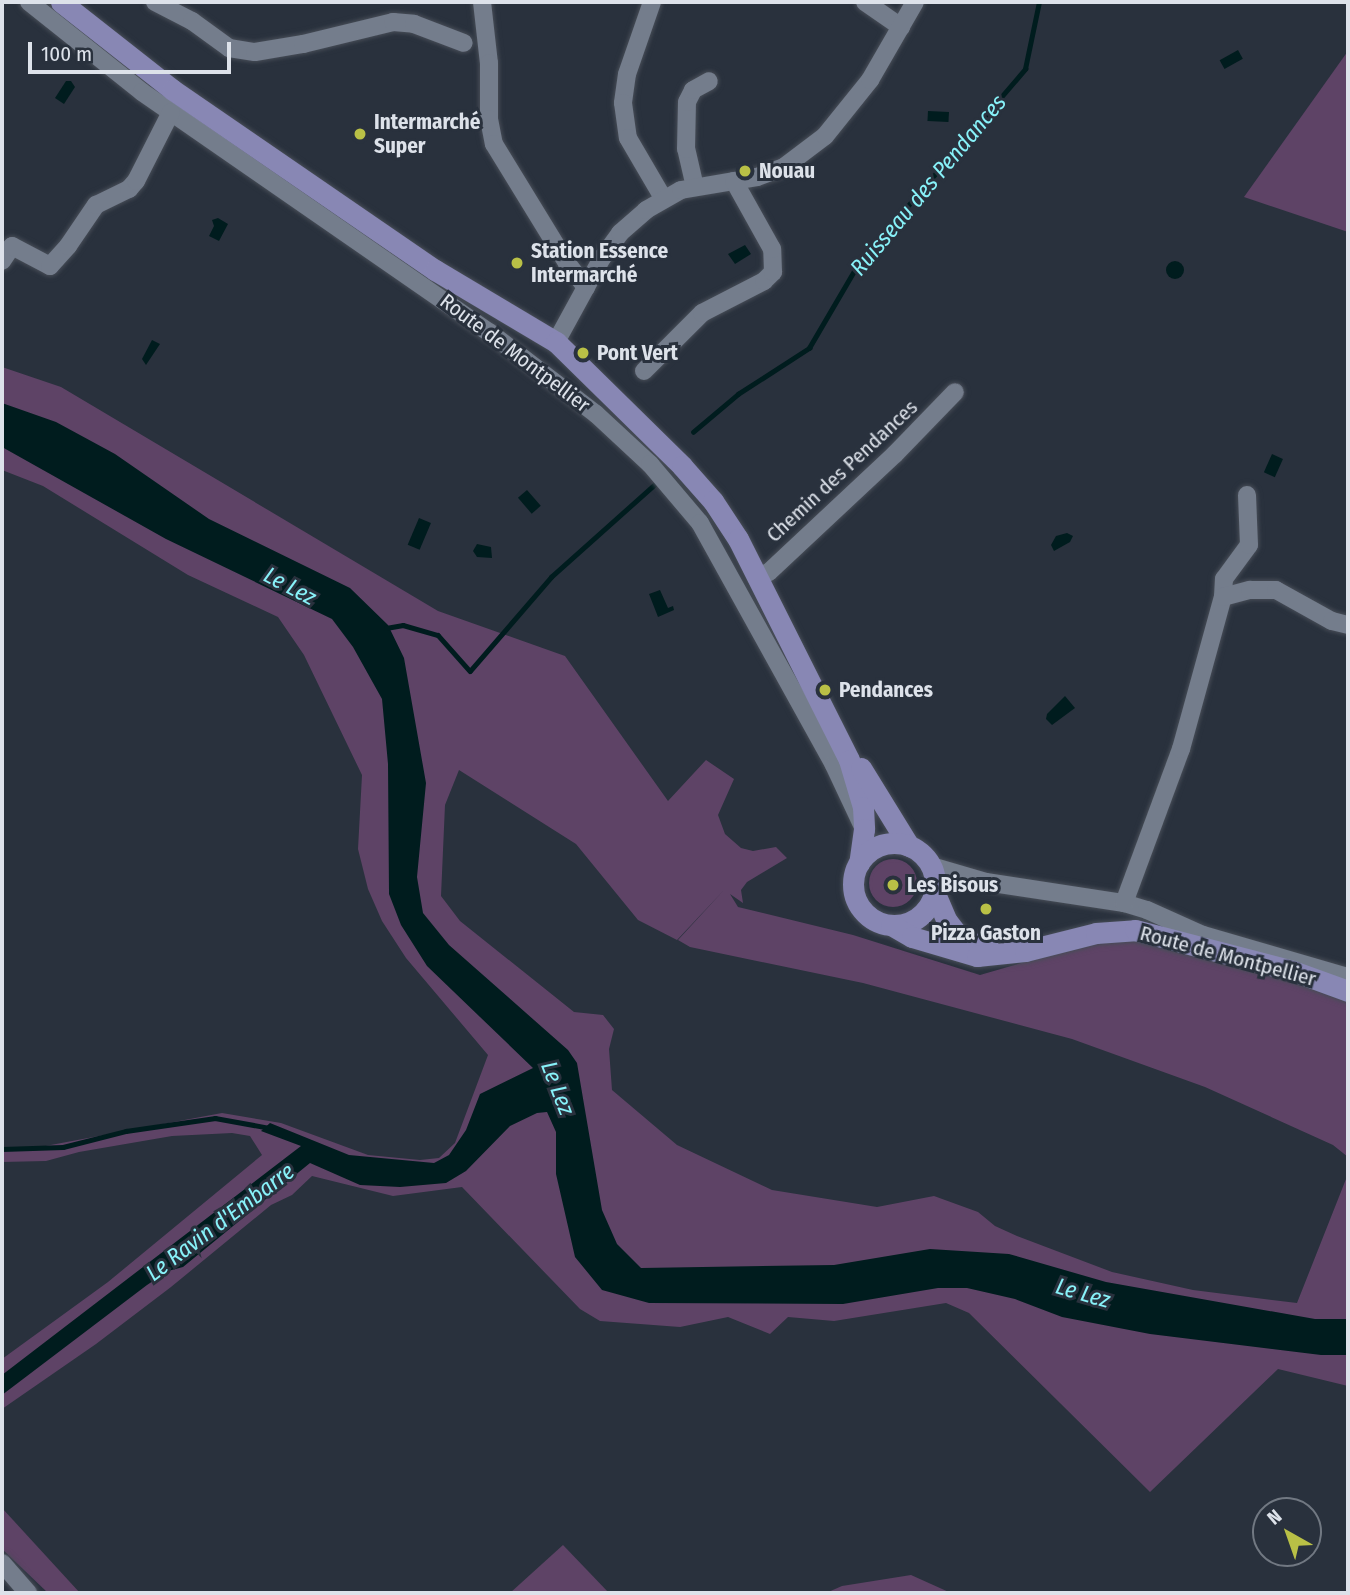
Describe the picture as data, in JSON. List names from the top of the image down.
{
  "streets": {
    "main road": ["Route de Montpellier"],
    "street": ["Chemin des Pendances"]
  },
  "crossings": [
    ["Route de Montpellier", "Chemin des Pendances"]
  ],
  "water": ["Ruisseau des Pendances", "Le Lez", "Le Ravin d'Embarre"],
  "places": [
    "Intermarché Super",
    "Nouau",
    "Station Essence Intermarché",
    "Pont Vert",
    "Pendances",
    "Les Bisous",
    "Pizza Gaston"
  ],
  "scale_bar": "100 m",
  "north": "top left"
}
